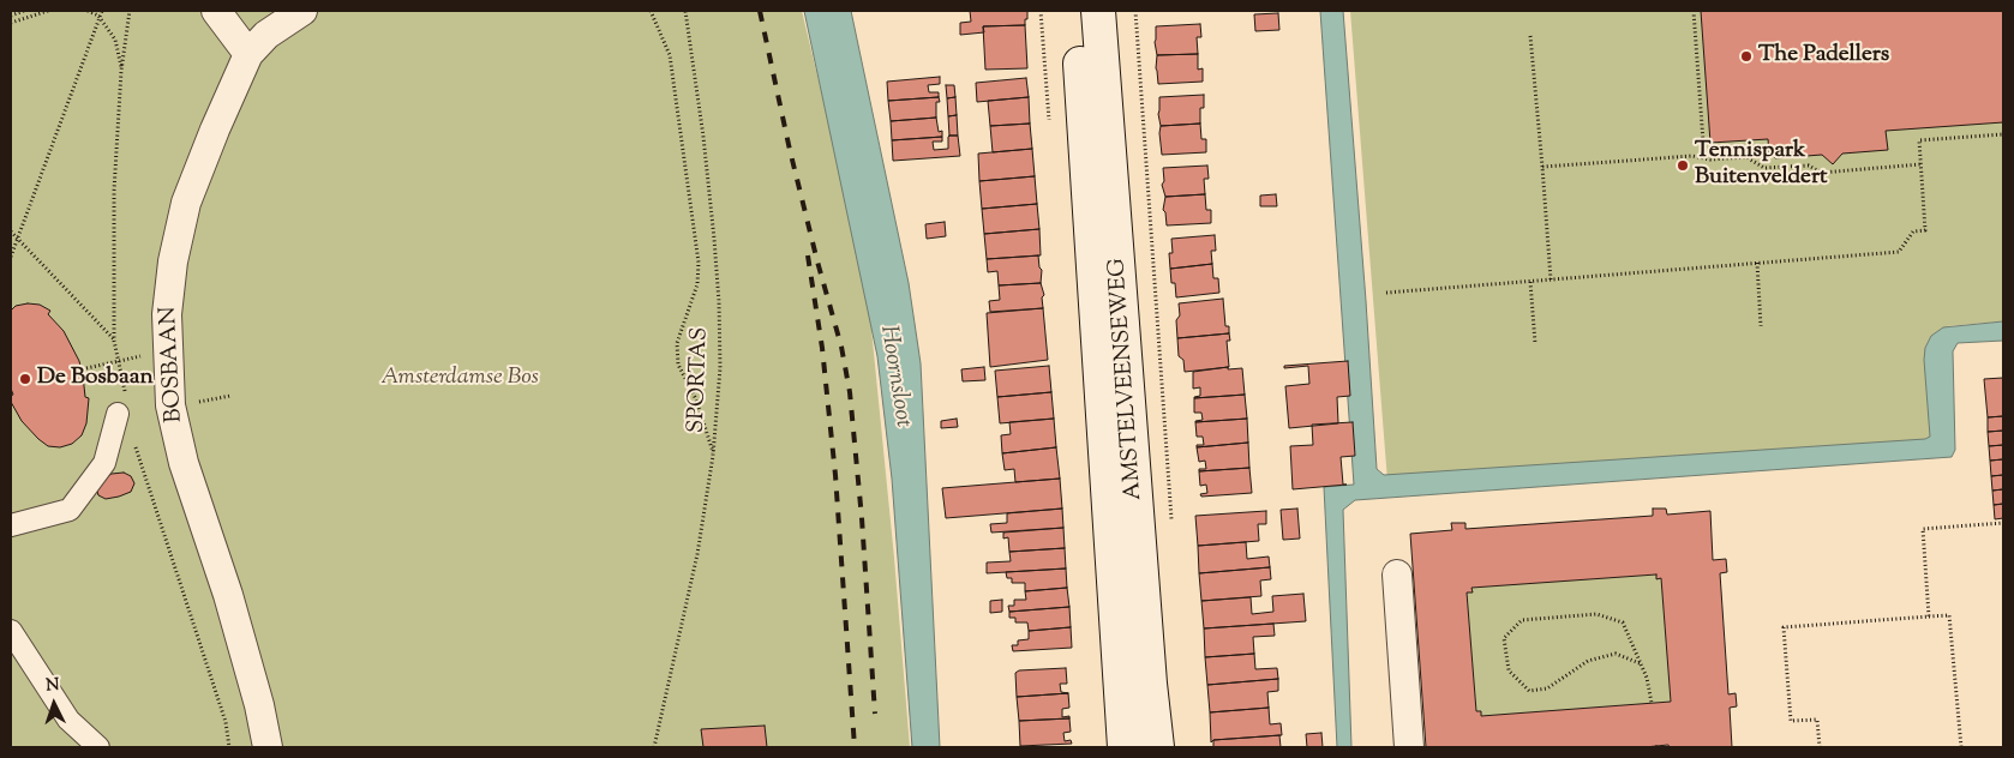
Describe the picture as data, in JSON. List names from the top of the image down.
{
  "streets": {
    "main road": ["AMSTELVEENSEWEG"],
    "street": ["BOSBAAN"],
    "path": ["SPORTAS"]
  },
  "water": ["Hoornsloot"],
  "parks": ["Amsterdamse Bos"],
  "places": ["The Padellers", "Tennispark Buitenveldert", "De Bosbaan"],
  "north": "top"
}
